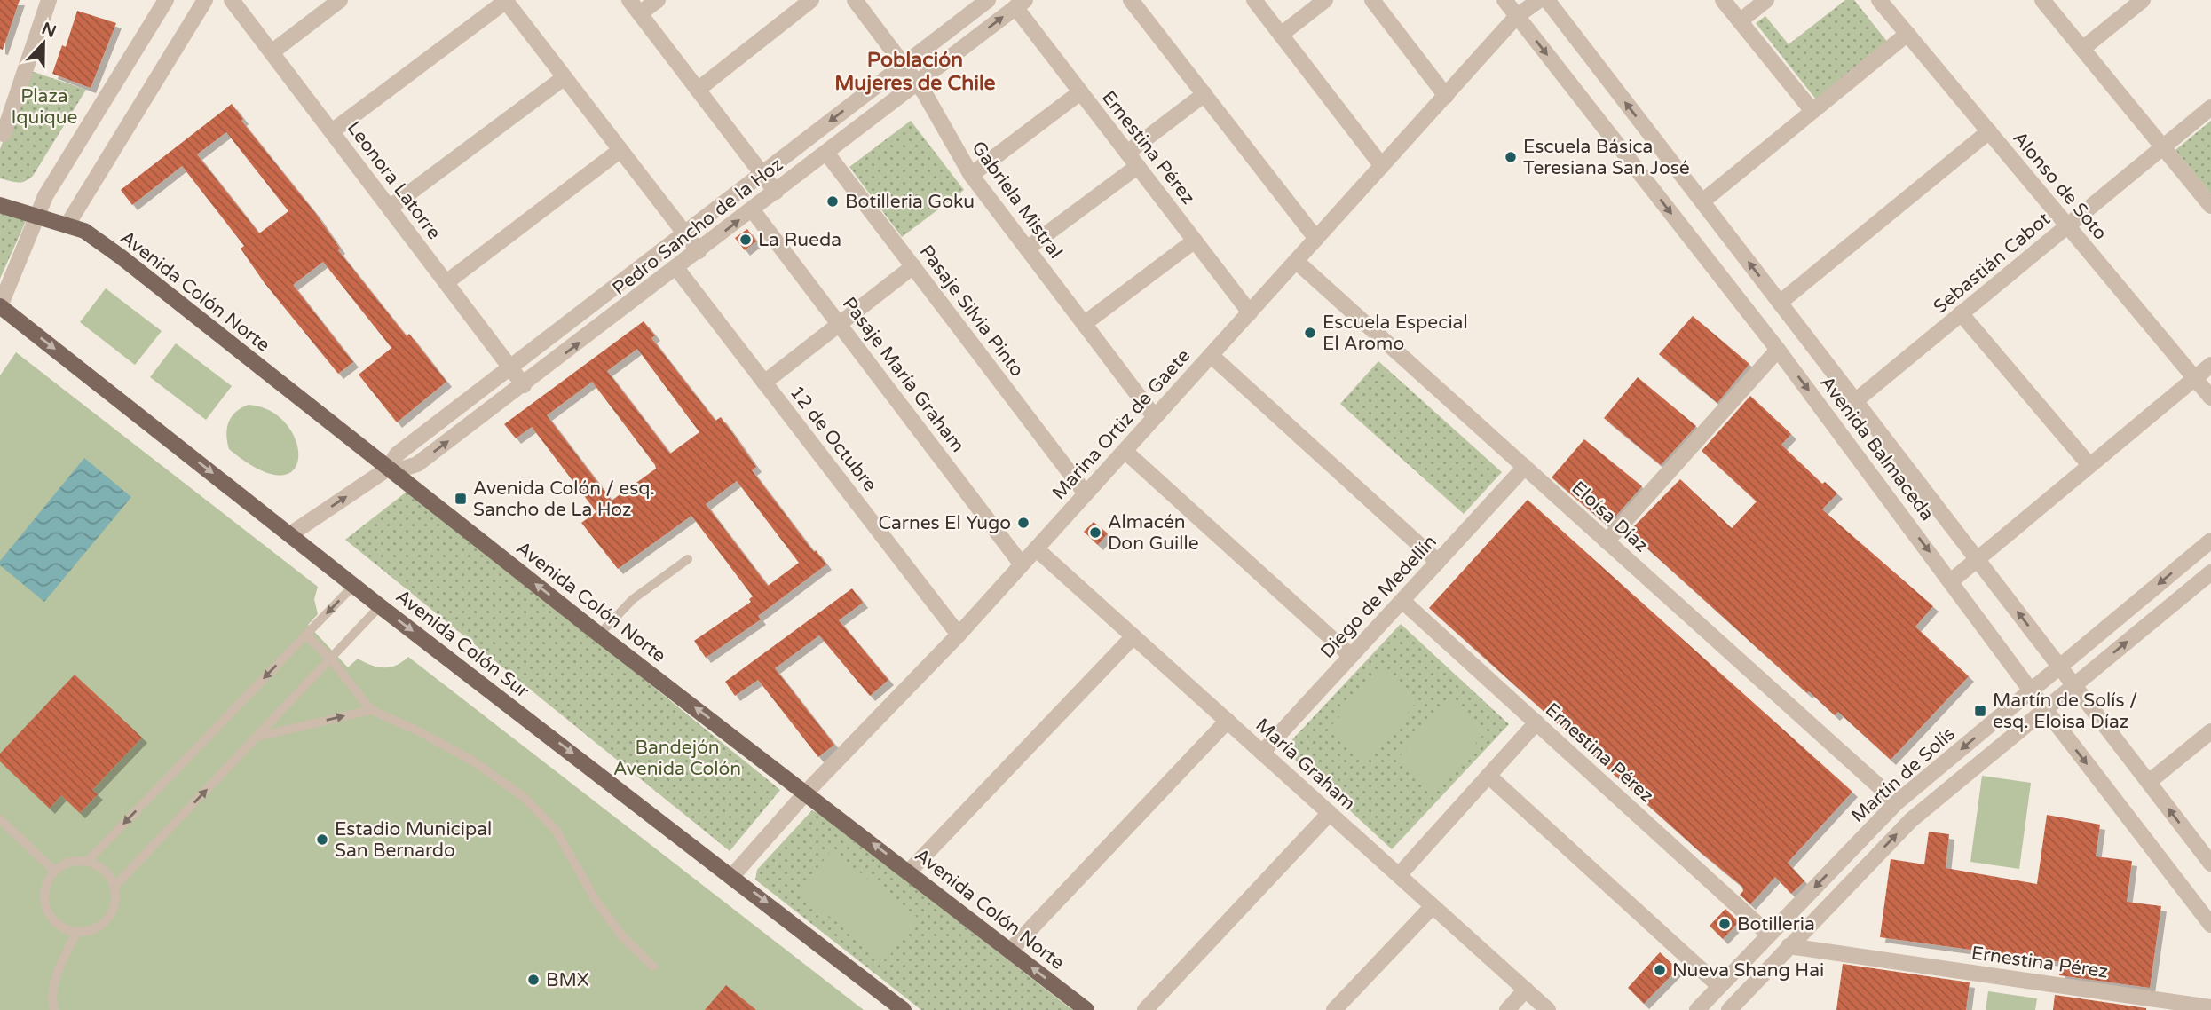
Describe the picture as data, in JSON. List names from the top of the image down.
{
  "streets": {
    "main road": ["Avenida Colón Norte", "Avenida Colón Sur"],
    "street": [
      "Ernestina Pérez",
      "Leonora Latorre",
      "Alonso de Soto",
      "Gabriela Mistral",
      "Pedro Sancho de la Hoz",
      "Sebastián Cabot",
      "Pasaje Silvia Pinto",
      "Pasaje María Graham",
      "Marina Ortiz de Gaete",
      "12 de Octubre",
      "Avenida Balmaceda",
      "Eloísa Díaz",
      "Diego de Medellín",
      "María Graham",
      "Martín de Solís"
    ]
  },
  "crossings": [
    ["Ernestina Pérez", "Pedro Sancho de la Hoz"],
    ["Ernestina Pérez", "Marina Ortiz de Gaete"],
    ["Ernestina Pérez", "Diego de Medellín"],
    ["Ernestina Pérez", "Martín de Solís"],
    ["Leonora Latorre", "Pedro Sancho de la Hoz"],
    ["Alonso de Soto", "Sebastián Cabot"],
    ["Gabriela Mistral", "Pedro Sancho de la Hoz"],
    ["Gabriela Mistral", "Marina Ortiz de Gaete"],
    ["Pedro Sancho de la Hoz", "Avenida Colón Norte"],
    ["Pedro Sancho de la Hoz", "Pasaje Silvia Pinto"],
    ["Pedro Sancho de la Hoz", "Pasaje María Graham"],
    ["Pedro Sancho de la Hoz", "12 de Octubre"],
    ["Pedro Sancho de la Hoz", "Avenida Colón Sur"],
    ["Sebastián Cabot", "Avenida Balmaceda"],
    ["Avenida Colón Norte", "Marina Ortiz de Gaete"],
    ["Pasaje Silvia Pinto", "Marina Ortiz de Gaete"],
    ["Pasaje María Graham", "Marina Ortiz de Gaete"],
    ["Marina Ortiz de Gaete", "12 de Octubre"],
    ["Marina Ortiz de Gaete", "Avenida Balmaceda"],
    ["Marina Ortiz de Gaete", "Eloísa Díaz"],
    ["Marina Ortiz de Gaete", "Avenida Colón Sur"],
    ["Marina Ortiz de Gaete", "María Graham"],
    ["Avenida Balmaceda", "Martín de Solís"],
    ["Eloísa Díaz", "Diego de Medellín"],
    ["Eloísa Díaz", "Martín de Solís"],
    ["Diego de Medellín", "María Graham"]
  ],
  "one_way": ["Avenida Colón Norte", "Avenida Colón Sur"],
  "districts": ["Población Mujeres de Chile"],
  "parks": ["Plaza Iquique", "Bandejón Avenida Colón"],
  "places": {
    "other": [
      "Escuela Básica Teresiana San José",
      "Botilleria Goku",
      "La Rueda",
      "Escuela Especial El Aromo",
      "Carnes El Yugo",
      "Almacén Don Guille",
      "Estadio Municipal San Bernardo",
      "Botilleria",
      "Nueva Shang Hai",
      "BMX"
    ],
    "transit": ["Avenida Colón / esq. Sancho de La Hoz", "Martín de Solís / esq. Eloisa Díaz"]
  },
  "north": "top"
}
